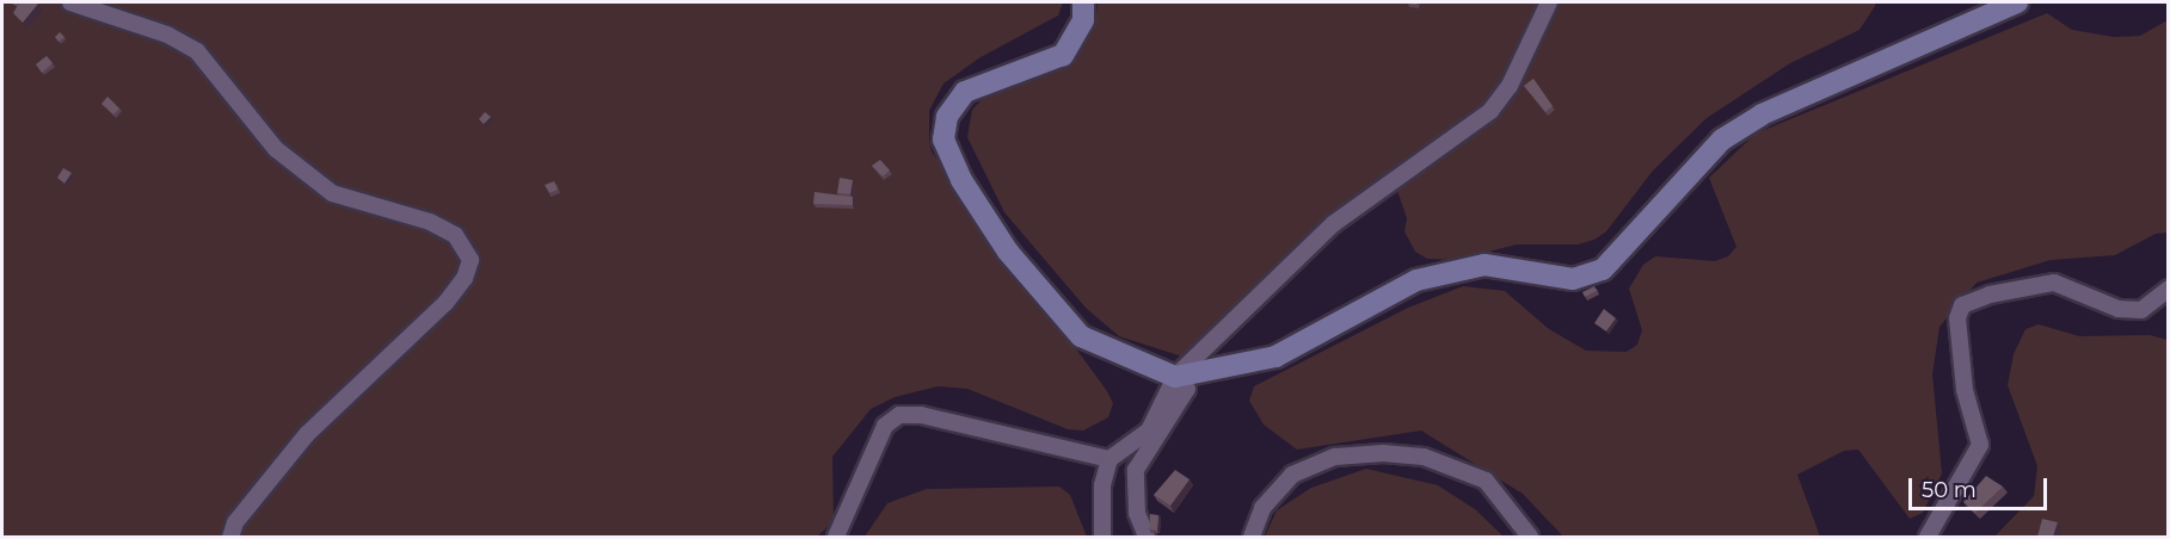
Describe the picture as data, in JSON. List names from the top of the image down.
{
  "scale_bar": "50 m"
}
